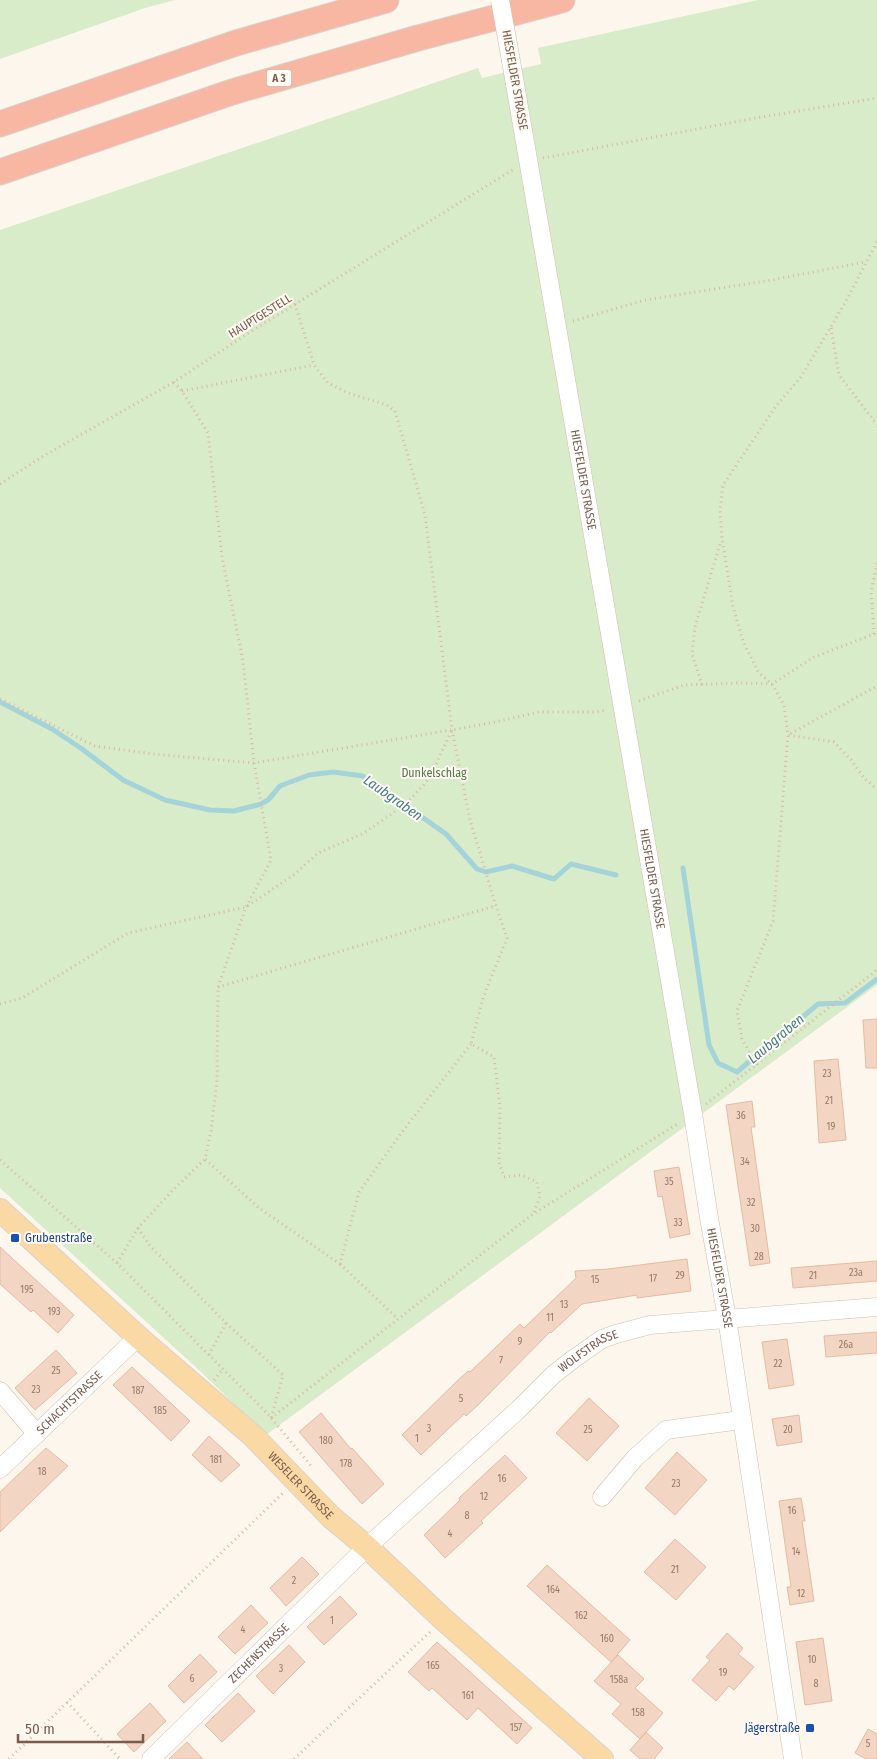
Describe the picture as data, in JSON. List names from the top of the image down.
{
  "streets": {
    "highway": ["A 3"],
    "main road": ["WESELER STRASSE"],
    "street": [
      "HIESFELDER STRASSE",
      "WOLFSTRASSE",
      "SCHACHTSTRASSE",
      "ZECHENSTRASSE"
    ],
    "path": ["HAUPTGESTELL"]
  },
  "crossings": [
    ["HIESFELDER STRASSE", "HAUPTGESTELL"],
    ["HIESFELDER STRASSE", "WOLFSTRASSE"],
    ["WOLFSTRASSE", "WESELER STRASSE"],
    ["WOLFSTRASSE", "ZECHENSTRASSE"],
    ["SCHACHTSTRASSE", "WESELER STRASSE"],
    ["WESELER STRASSE", "ZECHENSTRASSE"]
  ],
  "water": ["Laubgraben"],
  "parks": ["Dunkelschlag"],
  "places": {
    "transit": ["Grubenstraße", "Jägerstraße"]
  },
  "house_numbers": [
    "23",
    "21",
    "36",
    "19",
    "34",
    "35",
    "32",
    "33",
    "30",
    "28",
    "23a",
    "29",
    "21",
    "17",
    "15",
    "195",
    "13",
    "193",
    "11",
    "9",
    "26a",
    "7",
    "22",
    "25",
    "23",
    "187",
    "5",
    "185",
    "3",
    "25",
    "20",
    "1",
    "180",
    "181",
    "178",
    "18",
    "16",
    "23",
    "12",
    "16",
    "8",
    "4",
    "14",
    "21",
    "2",
    "164",
    "12",
    "162",
    "1",
    "4",
    "160",
    "10",
    "165",
    "3",
    "19",
    "6",
    "158a",
    "8",
    "161",
    "158",
    "157",
    "5"
  ],
  "scale_bar": "50 m"
}
